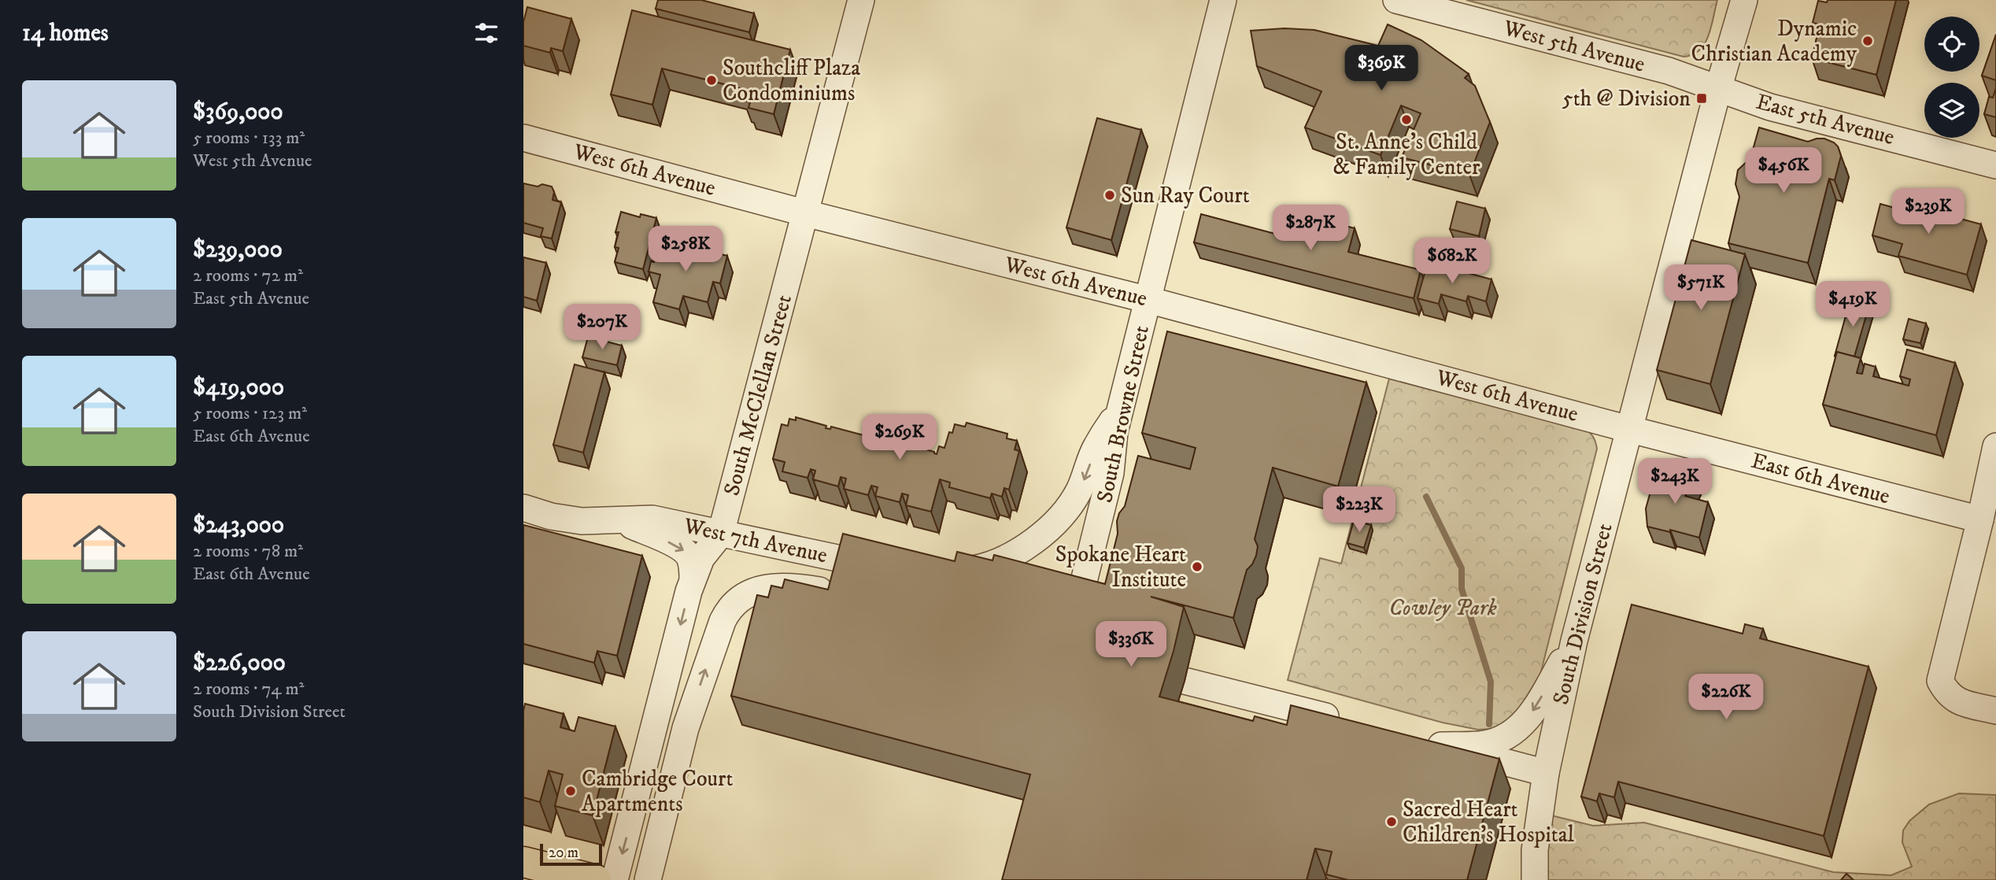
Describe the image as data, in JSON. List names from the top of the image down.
{
  "streets": {
    "street": [
      "West 5th Avenue",
      "East 5th Avenue",
      "West 6th Avenue",
      "South McClellan Street",
      "South Browne Street",
      "East 6th Avenue",
      "West 7th Avenue",
      "South Division Street"
    ]
  },
  "crossings": [
    ["West 5th Avenue", "East 5th Avenue"],
    ["West 5th Avenue", "South Division Street"],
    ["East 5th Avenue", "South Division Street"],
    ["West 6th Avenue", "South McClellan Street"],
    ["West 6th Avenue", "South Browne Street"],
    ["West 6th Avenue", "East 6th Avenue"],
    ["West 6th Avenue", "South Division Street"],
    ["South McClellan Street", "West 7th Avenue"],
    ["East 6th Avenue", "South Division Street"]
  ],
  "parks": ["Cowley Park"],
  "places": {
    "other": [
      "Dynamic Christian Academy",
      "Southcliff Plaza Condominiums",
      "St. Anne's Child & Family Center",
      "Sun Ray Court",
      "Spokane Heart Institute",
      "Cambridge Court Apartments",
      "Sacred Heart Children's Hospital"
    ],
    "transit": ["5th @ Division"]
  },
  "scale_bar": "20 m",
  "page": {
    "heading": "14 homes",
    "price": [
      "$369K",
      "$456K",
      "$239K",
      "$287K",
      "$258K",
      "$682K",
      "$571K",
      "$419K",
      "$207K",
      "$269K",
      "$243K",
      "$223K",
      "$336K",
      "$226K"
    ],
    "list": [
      {
        "name": "$369,000",
        "note": "5 rooms · 133 m² · West 5th Avenue"
      },
      {
        "name": "$239,000",
        "note": "2 rooms · 72 m² · East 5th Avenue"
      },
      {
        "name": "$419,000",
        "note": "5 rooms · 123 m² · East 6th Avenue"
      },
      {
        "name": "$243,000",
        "note": "2 rooms · 78 m² · East 6th Avenue"
      },
      {
        "name": "$226,000",
        "note": "2 rooms · 74 m² · South Division Street"
      }
    ],
    "scale": "20 m"
  }
}
